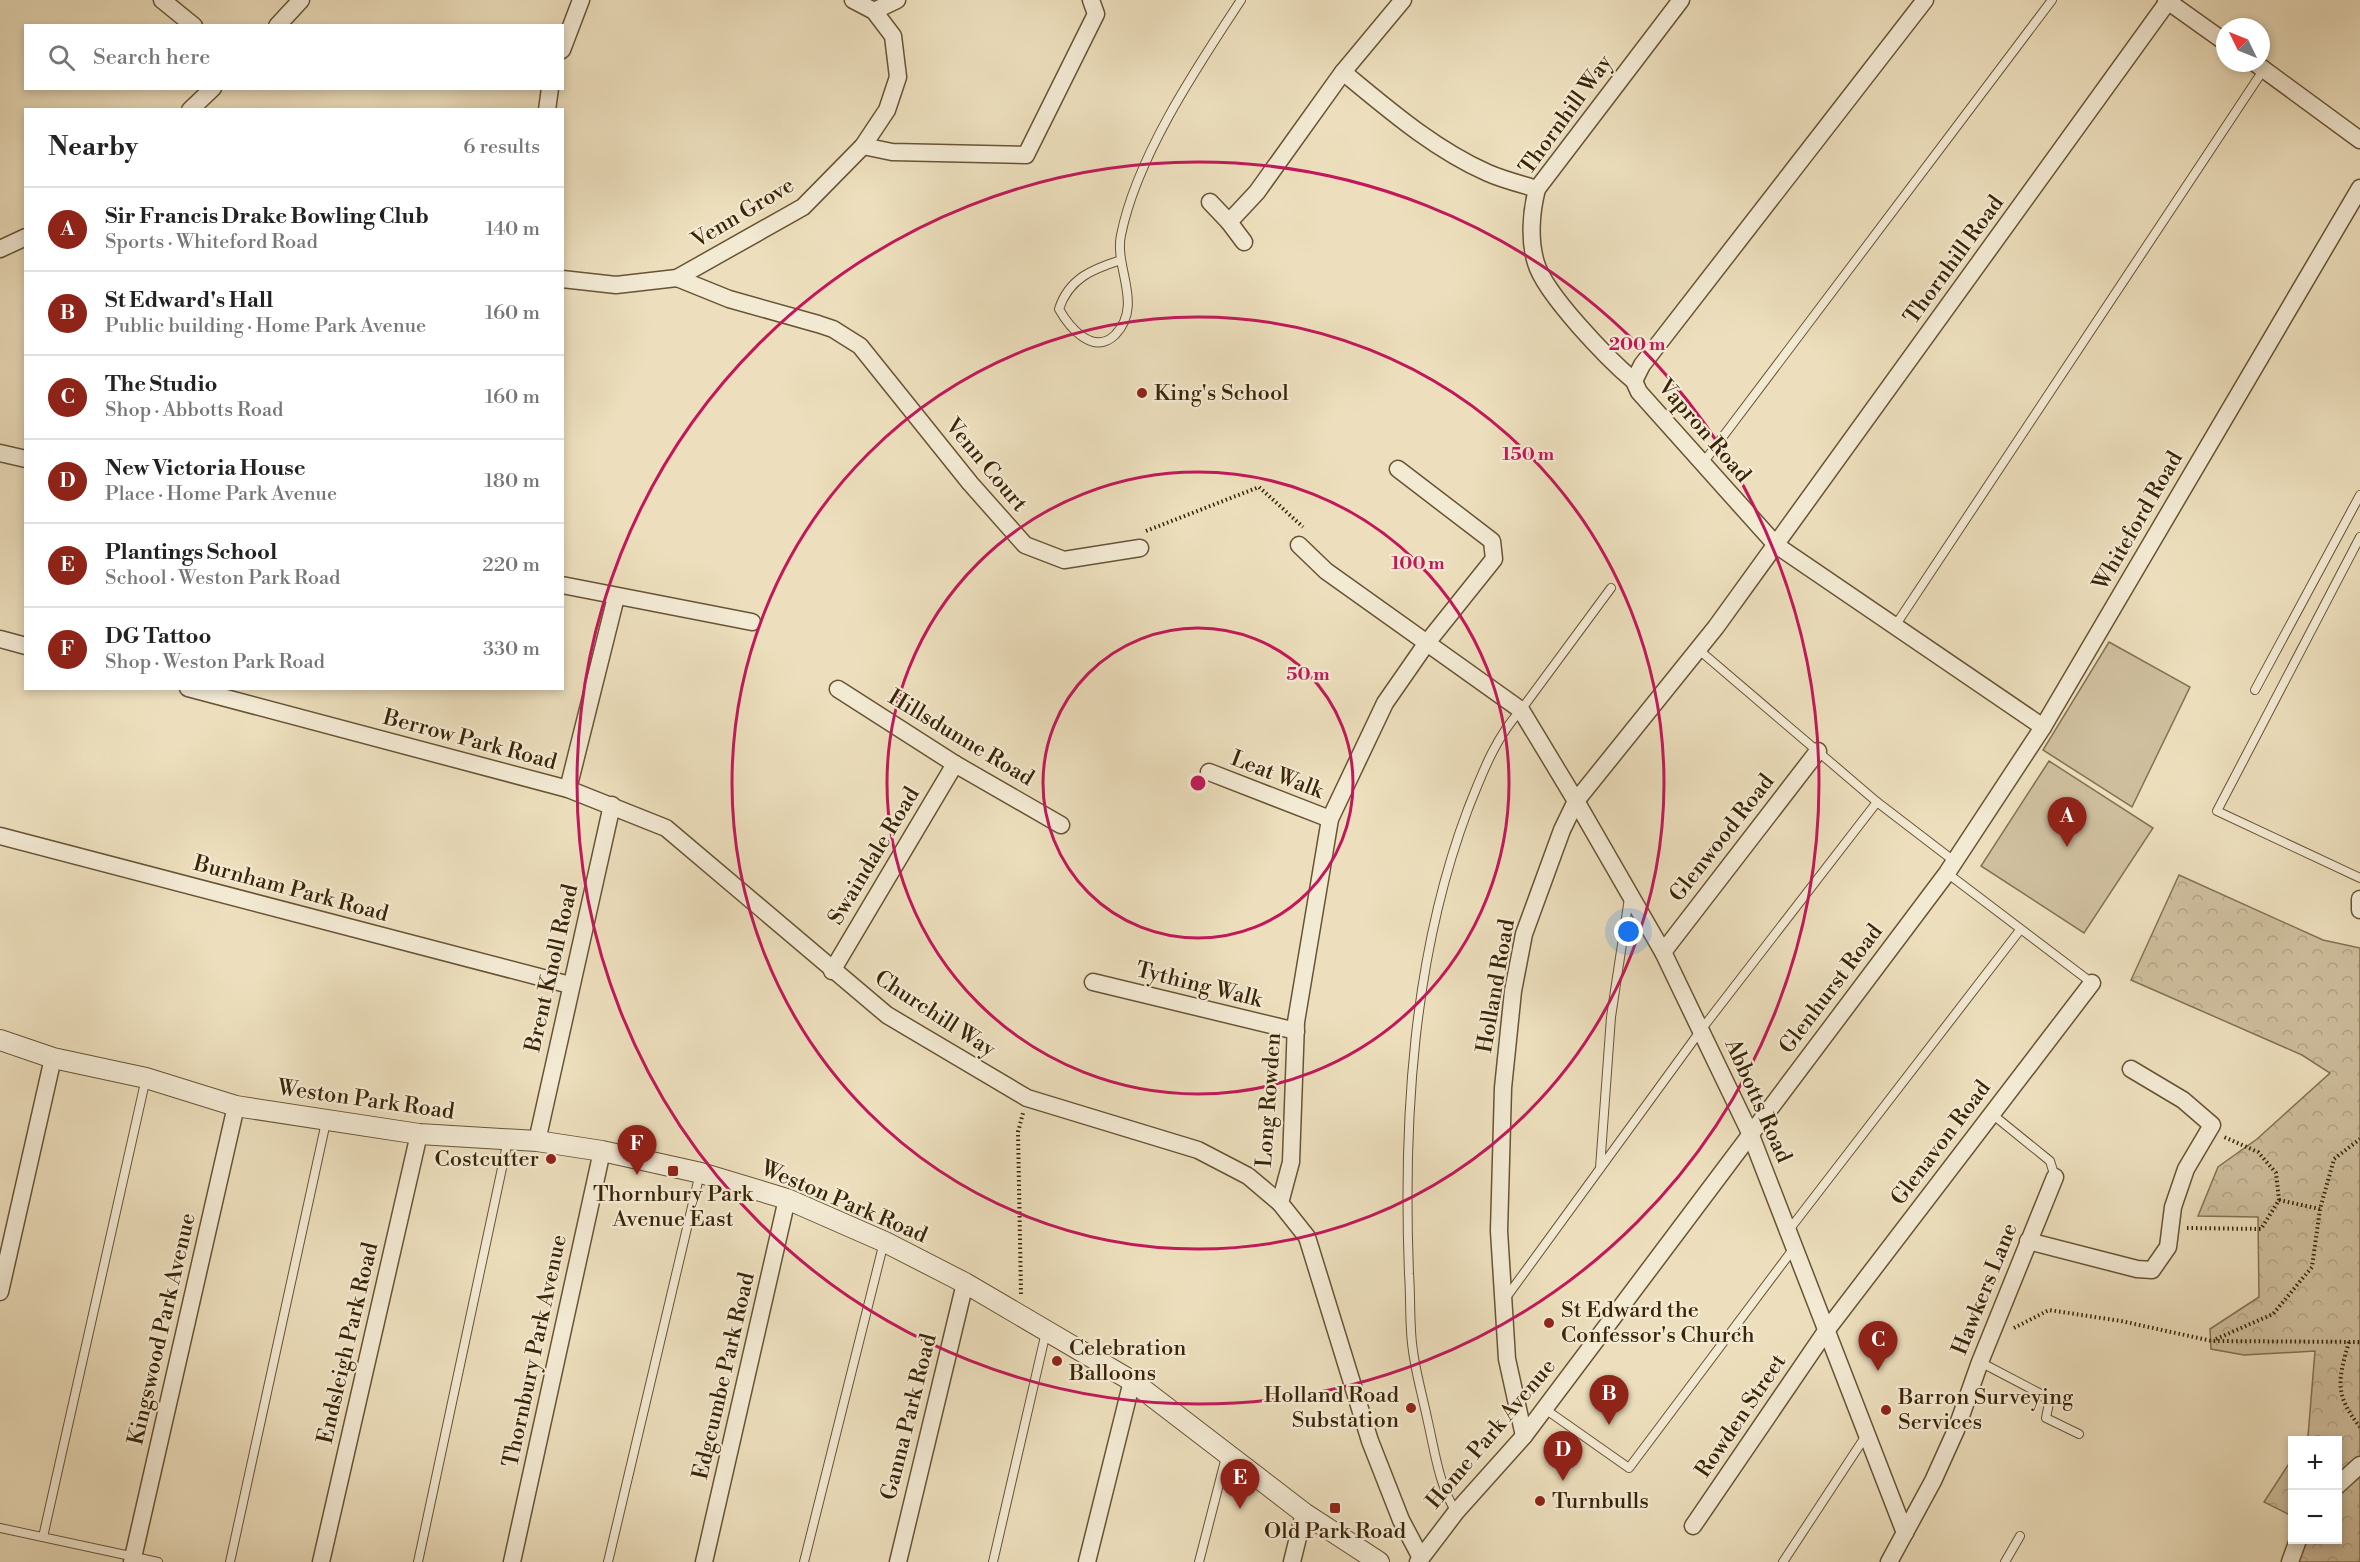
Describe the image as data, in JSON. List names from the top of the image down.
{
  "streets": {
    "street": [
      "Thornhill Way",
      "Venn Grove",
      "Thornhill Road",
      "Vapron Road",
      "Venn Court",
      "Whiteford Road",
      "Hillsdunne Road",
      "Berrow Park Road",
      "Leat Walk",
      "Glenwood Road",
      "Swaindale Road",
      "Burnham Park Road",
      "Brent Knoll Road",
      "Tything Walk",
      "Holland Road",
      "Glenhurst Road",
      "Churchill Way",
      "Weston Park Road",
      "Long Rowden",
      "Abbotts Road",
      "Glenavon Road",
      "Hawkers Lane",
      "Kingswood Park Avenue",
      "Endsleigh Park Road",
      "Thornbury Park Avenue",
      "Edgcumbe Park Road",
      "Rowden Street",
      "Ganna Park Road",
      "Home Park Avenue"
    ]
  },
  "crossings": [
    ["Thornhill Way", "Vapron Road"],
    ["Venn Grove", "Venn Court"],
    ["Thornhill Road", "Vapron Road"],
    ["Thornhill Road", "Holland Road"],
    ["Vapron Road", "Whiteford Road"],
    ["Vapron Road", "Holland Road"],
    ["Whiteford Road", "Glenhurst Road"],
    ["Hillsdunne Road", "Swaindale Road"],
    ["Berrow Park Road", "Churchill Way"],
    ["Leat Walk", "Long Rowden"],
    ["Glenwood Road", "Abbotts Road"],
    ["Swaindale Road", "Churchill Way"],
    ["Burnham Park Road", "Brent Knoll Road"],
    ["Brent Knoll Road", "Churchill Way"],
    ["Brent Knoll Road", "Weston Park Road"],
    ["Tything Walk", "Long Rowden"],
    ["Holland Road", "Abbotts Road"],
    ["Holland Road", "Home Park Avenue"],
    ["Glenhurst Road", "Abbotts Road"],
    ["Glenhurst Road", "Home Park Avenue"],
    ["Churchill Way", "Long Rowden"],
    ["Weston Park Road", "Kingswood Park Avenue"],
    ["Weston Park Road", "Endsleigh Park Road"],
    ["Weston Park Road", "Thornbury Park Avenue"],
    ["Weston Park Road", "Edgcumbe Park Road"],
    ["Weston Park Road", "Ganna Park Road"],
    ["Abbotts Road", "Glenavon Road"],
    ["Abbotts Road", "Hawkers Lane"],
    ["Abbotts Road", "Rowden Street"],
    ["Abbotts Road", "Home Park Avenue"],
    ["Glenavon Road", "Hawkers Lane"],
    ["Glenavon Road", "Rowden Street"]
  ],
  "places": {
    "other": [
      "King's School",
      "Costcutter",
      "St Edward the Confessor's Church",
      "Celebration Balloons",
      "Holland Road Substation",
      "Barron Surveying Services",
      "Turnbulls"
    ],
    "transit": ["Thornbury Park Avenue East", "Old Park Road"]
  },
  "north": "top left",
  "page": {
    "search": "Search here",
    "heading": ["Nearby", "6 results"],
    "list": [
      {
        "mark": "A",
        "name": "Sir Francis Drake Bowling Club",
        "note": "Sports · Whiteford Road",
        "value": "140 m"
      },
      {
        "mark": "B",
        "name": "St Edward's Hall",
        "note": "Public building · Home Park Avenue",
        "value": "160 m"
      },
      {
        "mark": "C",
        "name": "The Studio",
        "note": "Shop · Abbotts Road",
        "value": "160 m"
      },
      {
        "mark": "D",
        "name": "New Victoria House",
        "note": "Place · Home Park Avenue",
        "value": "180 m"
      },
      {
        "mark": "E",
        "name": "Plantings School",
        "note": "School · Weston Park Road",
        "value": "220 m"
      },
      {
        "mark": "F",
        "name": "DG Tattoo",
        "note": "Shop · Weston Park Road",
        "value": "330 m"
      }
    ],
    "pins": [
      "A",
      "F",
      "C",
      "B",
      "D",
      "E"
    ],
    "map_buttons": ["+", "−"]
  },
  "rings": [
    "200 m",
    "150 m",
    "100 m",
    "50 m"
  ]
}
